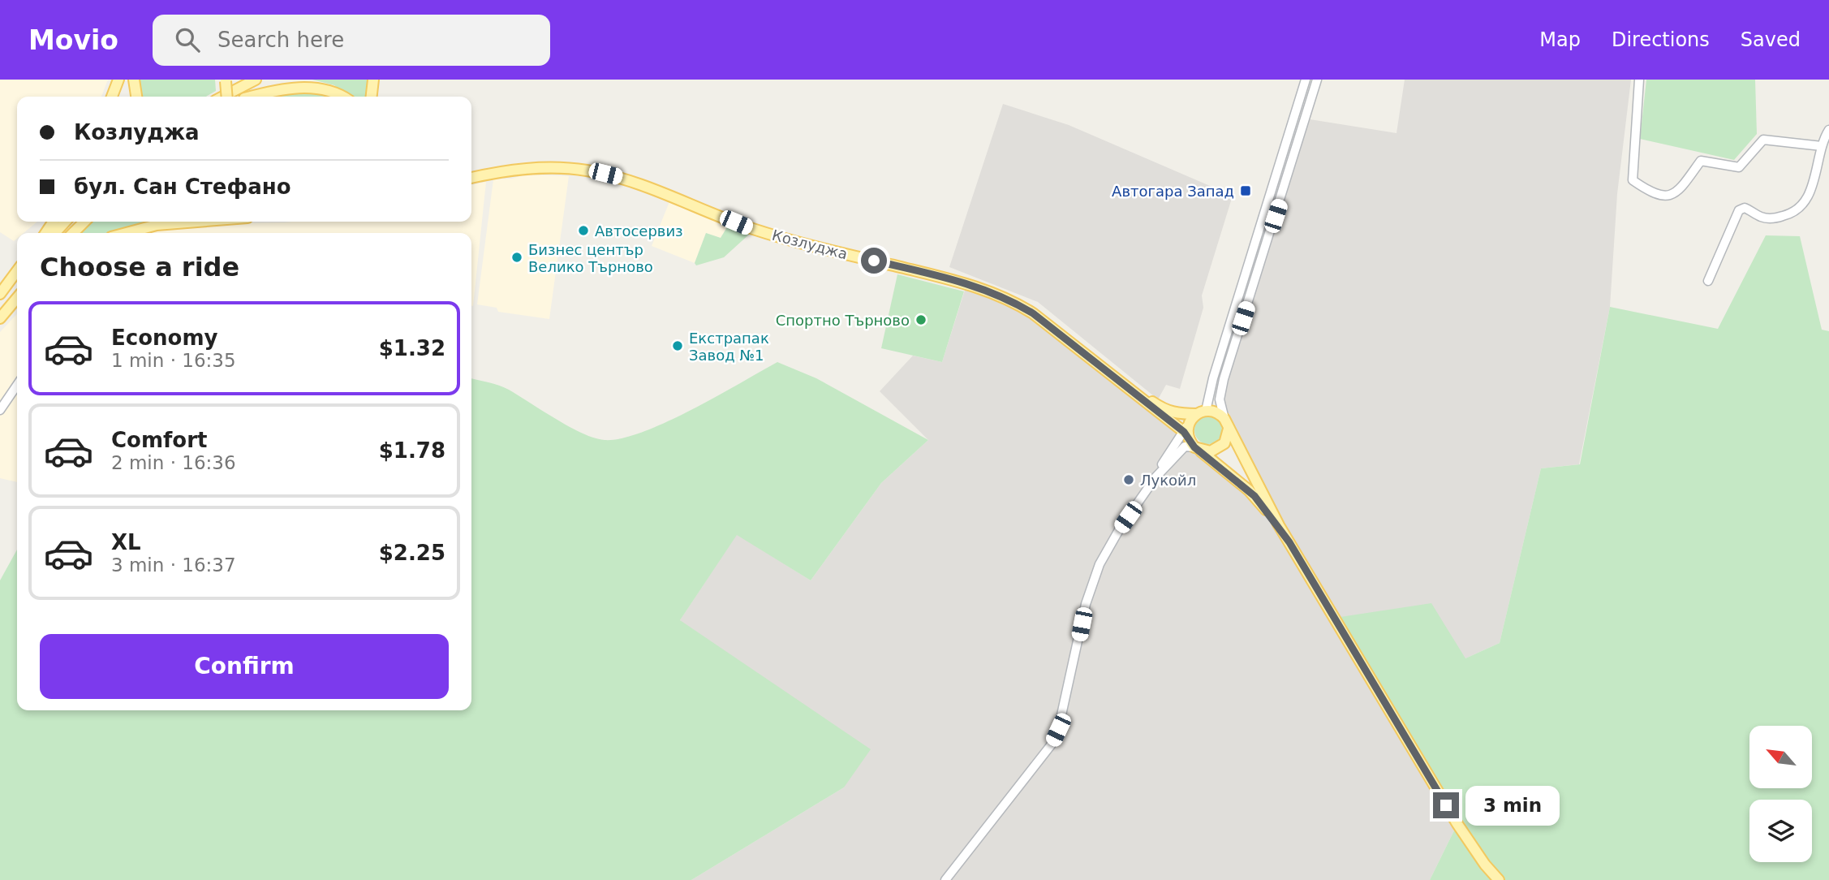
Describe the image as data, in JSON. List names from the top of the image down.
{
  "streets": {
    "main road": ["Козлуджа"]
  },
  "places": {
    "transit": ["Автогара Запад"],
    "other": [
      "Автосервиз",
      "Бизнес център Велико Търново",
      "Спортно Търново",
      "Екстрапак Завод №1",
      "Лукойл"
    ]
  },
  "north": "top left",
  "page": {
    "header": "Movio",
    "search": "Search here",
    "nav": ["Map", "Directions", "Saved"],
    "banner": ["Козлуджа", "бул. Сан Стефано"],
    "heading": "Choose a ride",
    "list": [
      {
        "name": "Economy",
        "note": "1 min · 16:35",
        "value": "$1.32"
      },
      {
        "name": "Comfort",
        "note": "2 min · 16:36",
        "value": "$1.78"
      },
      {
        "name": "XL",
        "note": "3 min · 16:37",
        "value": "$2.25"
      }
    ],
    "buttons": "Confirm",
    "bubble": "3 min"
  }
}
